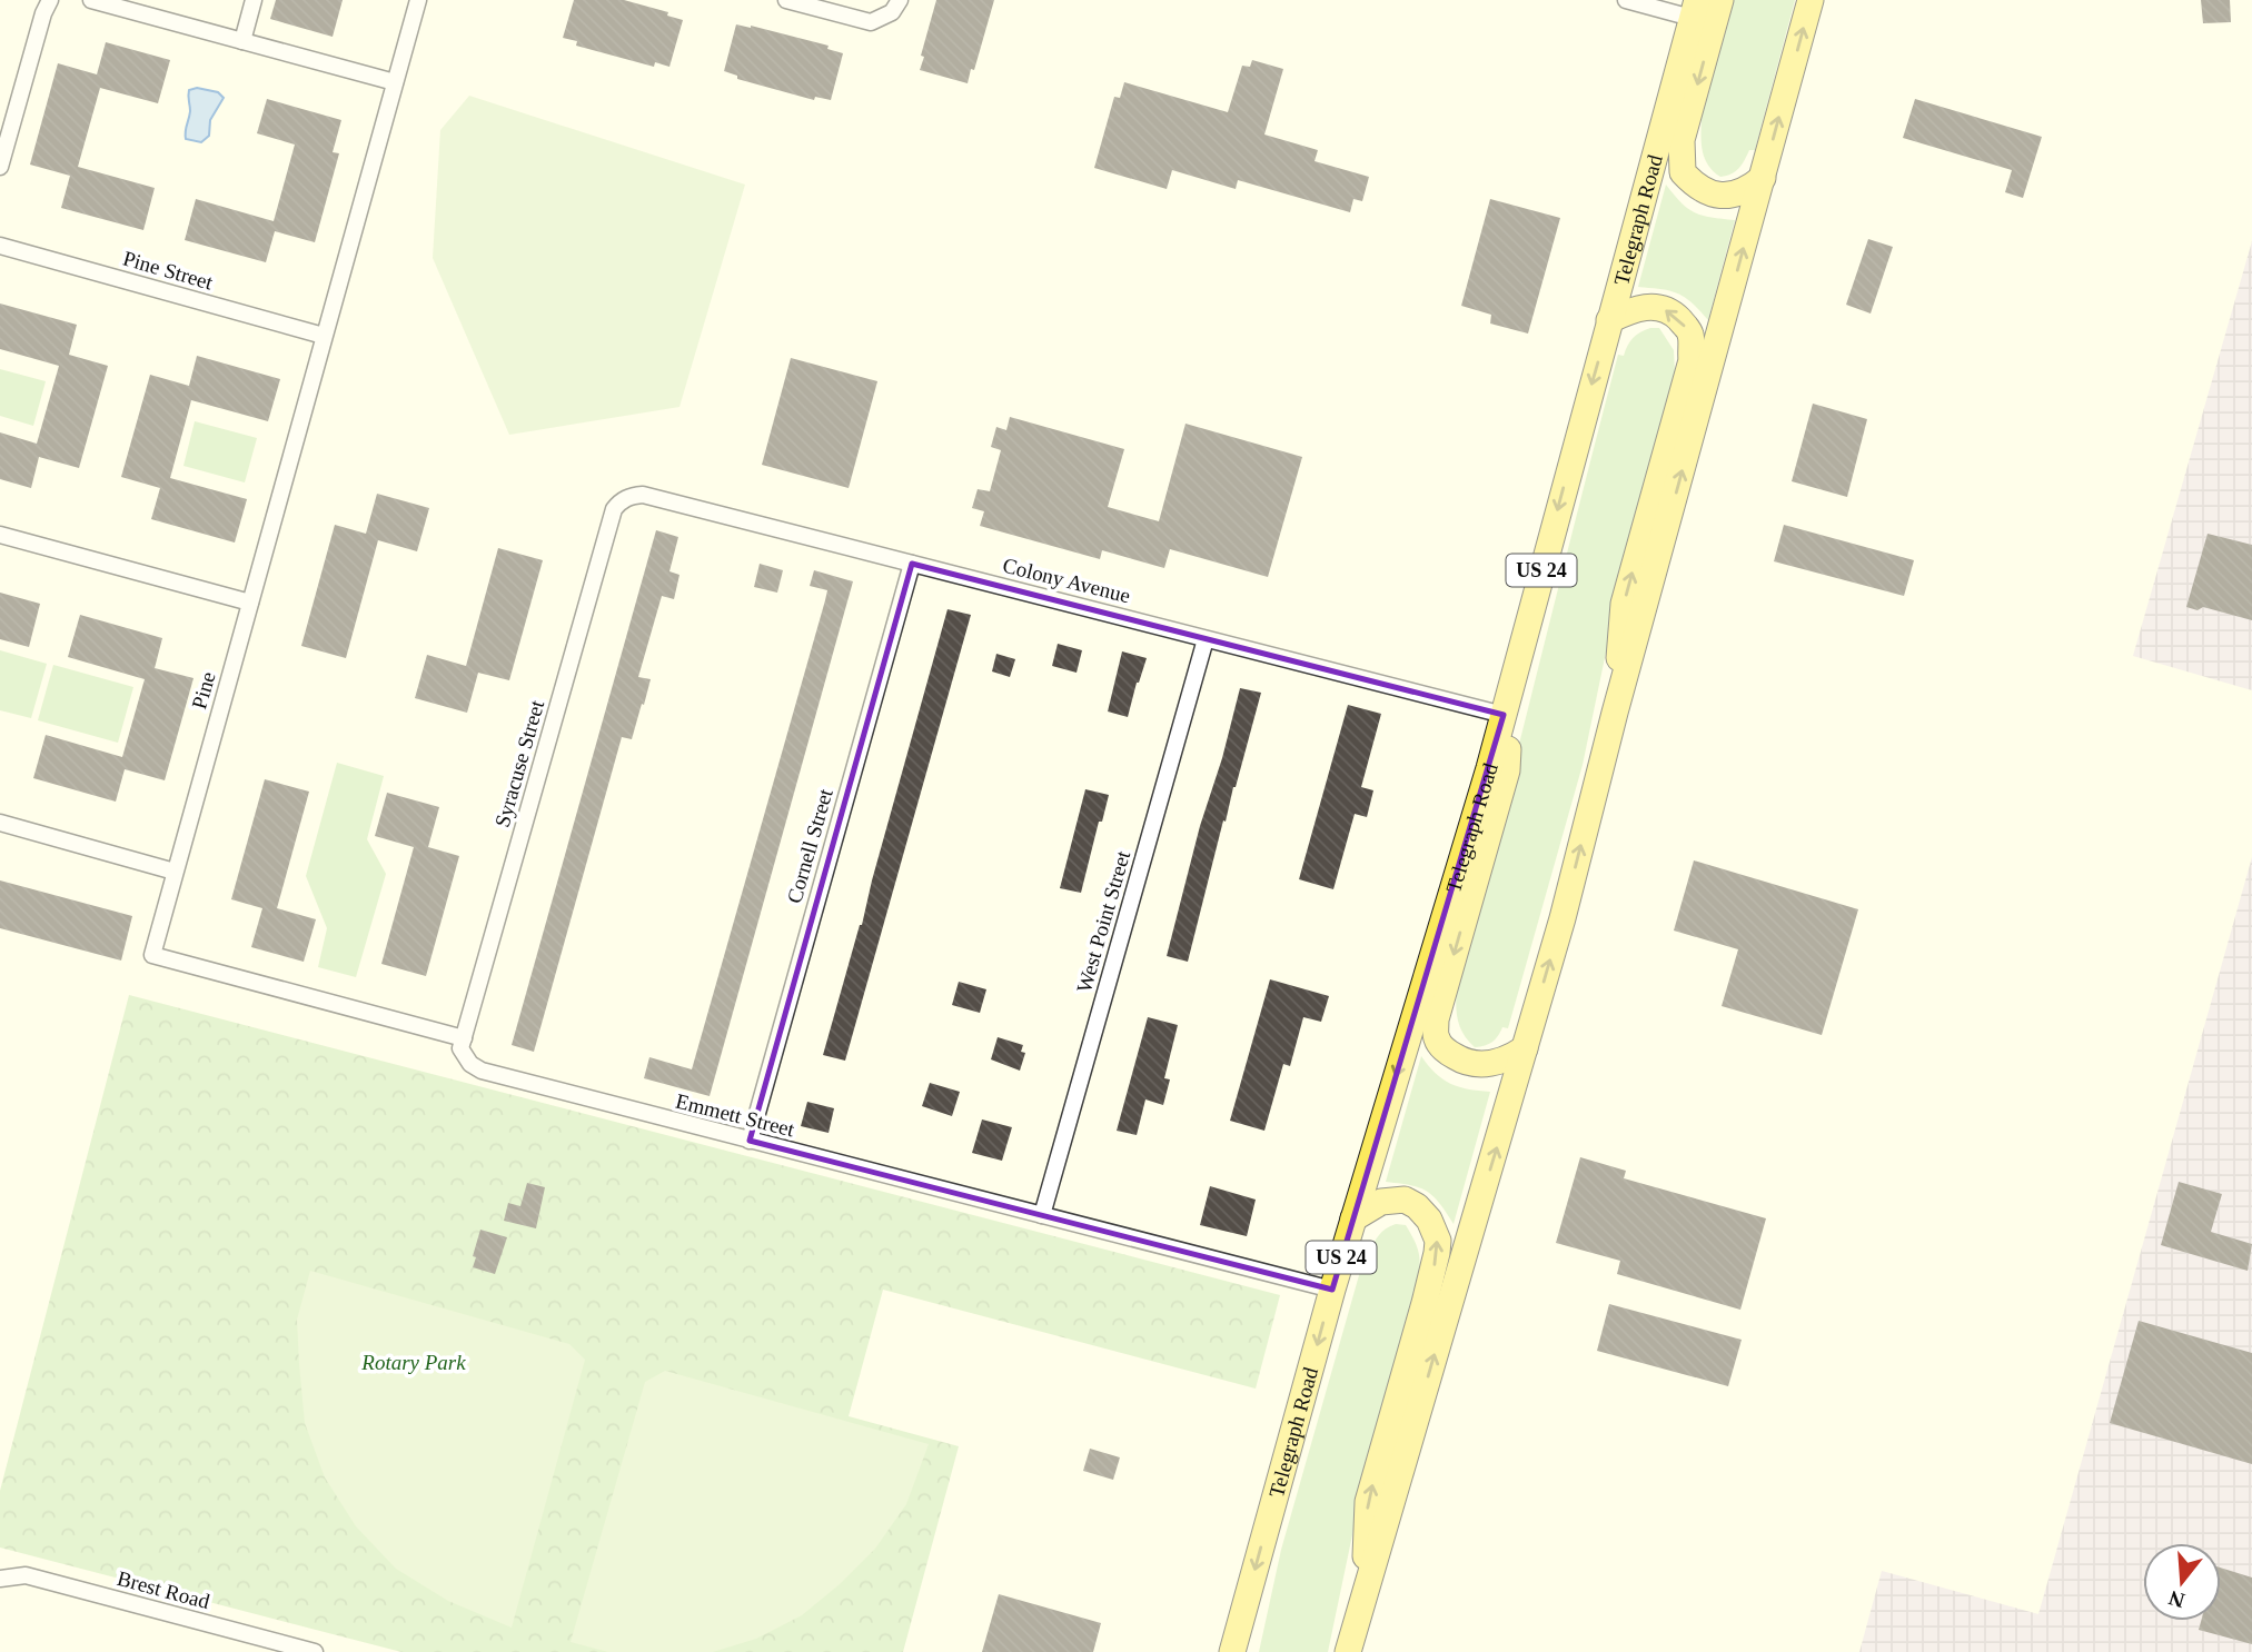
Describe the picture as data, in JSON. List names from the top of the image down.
{
  "streets": {
    "main road": ["Telegraph Road", "US 24"],
    "street": [
      "Pine Street",
      "Colony Avenue",
      "Pine",
      "Syracuse Street",
      "Cornell Street",
      "West Point Street",
      "Emmett Street",
      "Brest Road"
    ]
  },
  "crossings": [
    ["Telegraph Road", "Colony Avenue"],
    ["Telegraph Road", "Emmett Street"],
    ["Pine Street", "Pine"],
    ["Colony Avenue", "Syracuse Street"],
    ["Colony Avenue", "Cornell Street"],
    ["Colony Avenue", "West Point Street"],
    ["Pine", "Syracuse Street"],
    ["Pine", "Emmett Street"],
    ["Syracuse Street", "Emmett Street"],
    ["Cornell Street", "Emmett Street"],
    ["West Point Street", "Emmett Street"]
  ],
  "parks": ["Rotary Park"],
  "north": "bottom"
}
